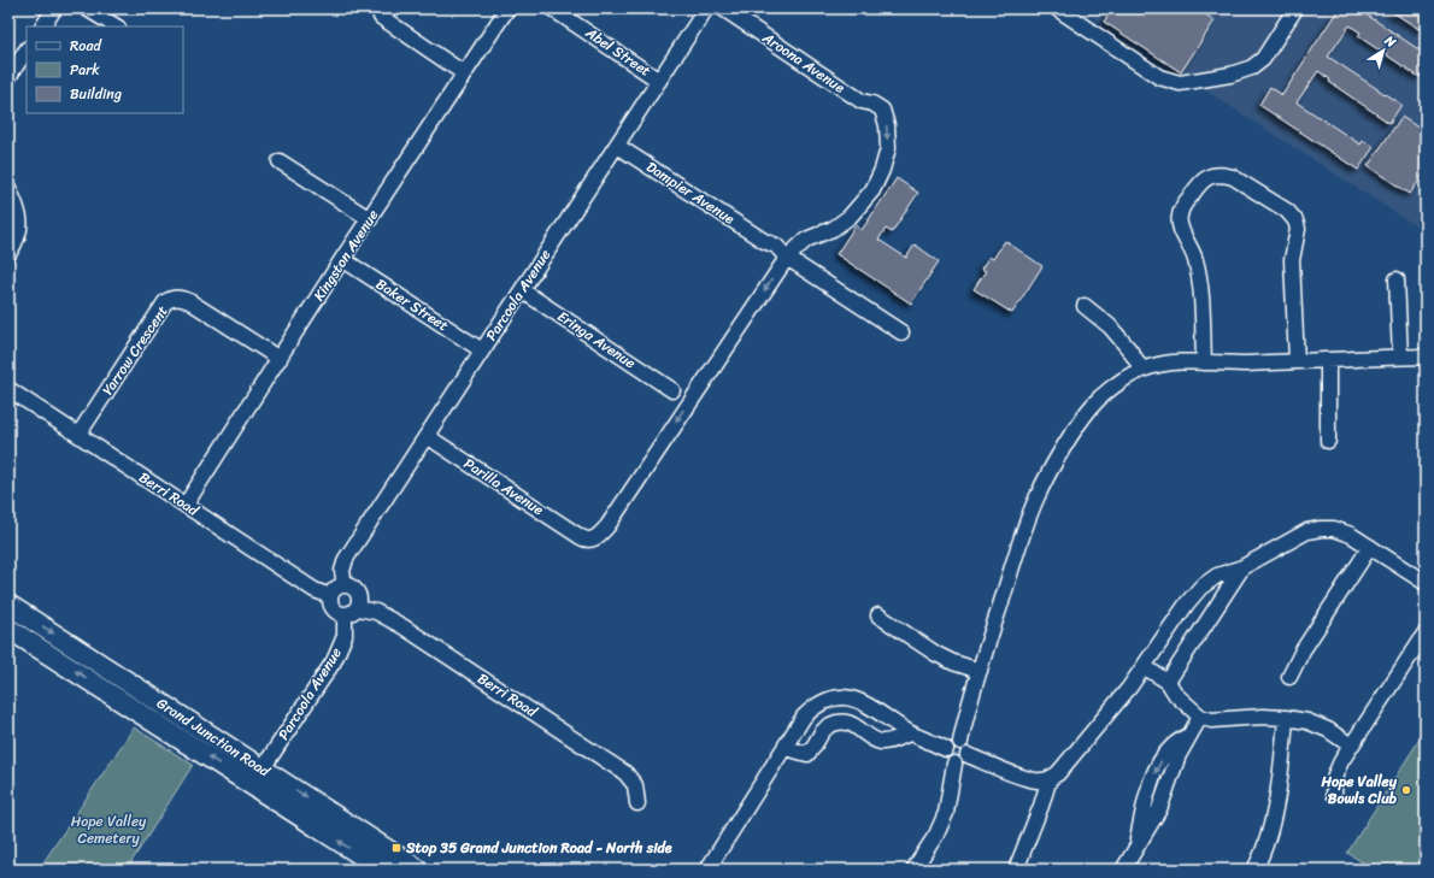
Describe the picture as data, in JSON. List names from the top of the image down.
{
  "streets": {
    "main road": ["Grand Junction Road"],
    "street": [
      "Abel Street",
      "Aroona Avenue",
      "Dampier Avenue",
      "Kingston Avenue",
      "Parcoola Avenue",
      "Baker Street",
      "Eringa Avenue",
      "Yarrow Crescent",
      "Parilla Avenue",
      "Berri Road"
    ]
  },
  "crossings": [
    ["Abel Street", "Parcoola Avenue"],
    ["Aroona Avenue", "Dampier Avenue"],
    ["Aroona Avenue", "Parilla Avenue"],
    ["Dampier Avenue", "Parcoola Avenue"],
    ["Kingston Avenue", "Baker Street"],
    ["Kingston Avenue", "Yarrow Crescent"],
    ["Kingston Avenue", "Berri Road"],
    ["Parcoola Avenue", "Baker Street"],
    ["Parcoola Avenue", "Eringa Avenue"],
    ["Parcoola Avenue", "Parilla Avenue"],
    ["Parcoola Avenue", "Berri Road"],
    ["Parcoola Avenue", "Grand Junction Road"],
    ["Yarrow Crescent", "Berri Road"]
  ],
  "parks": ["Hope Valley Cemetery"],
  "places": {
    "other": ["Hope Valley Bowls Club"],
    "transit": ["Stop 35 Grand Junction Road - North side"]
  },
  "legend": ["Road", "Park", "Building"],
  "north": "top right"
}
